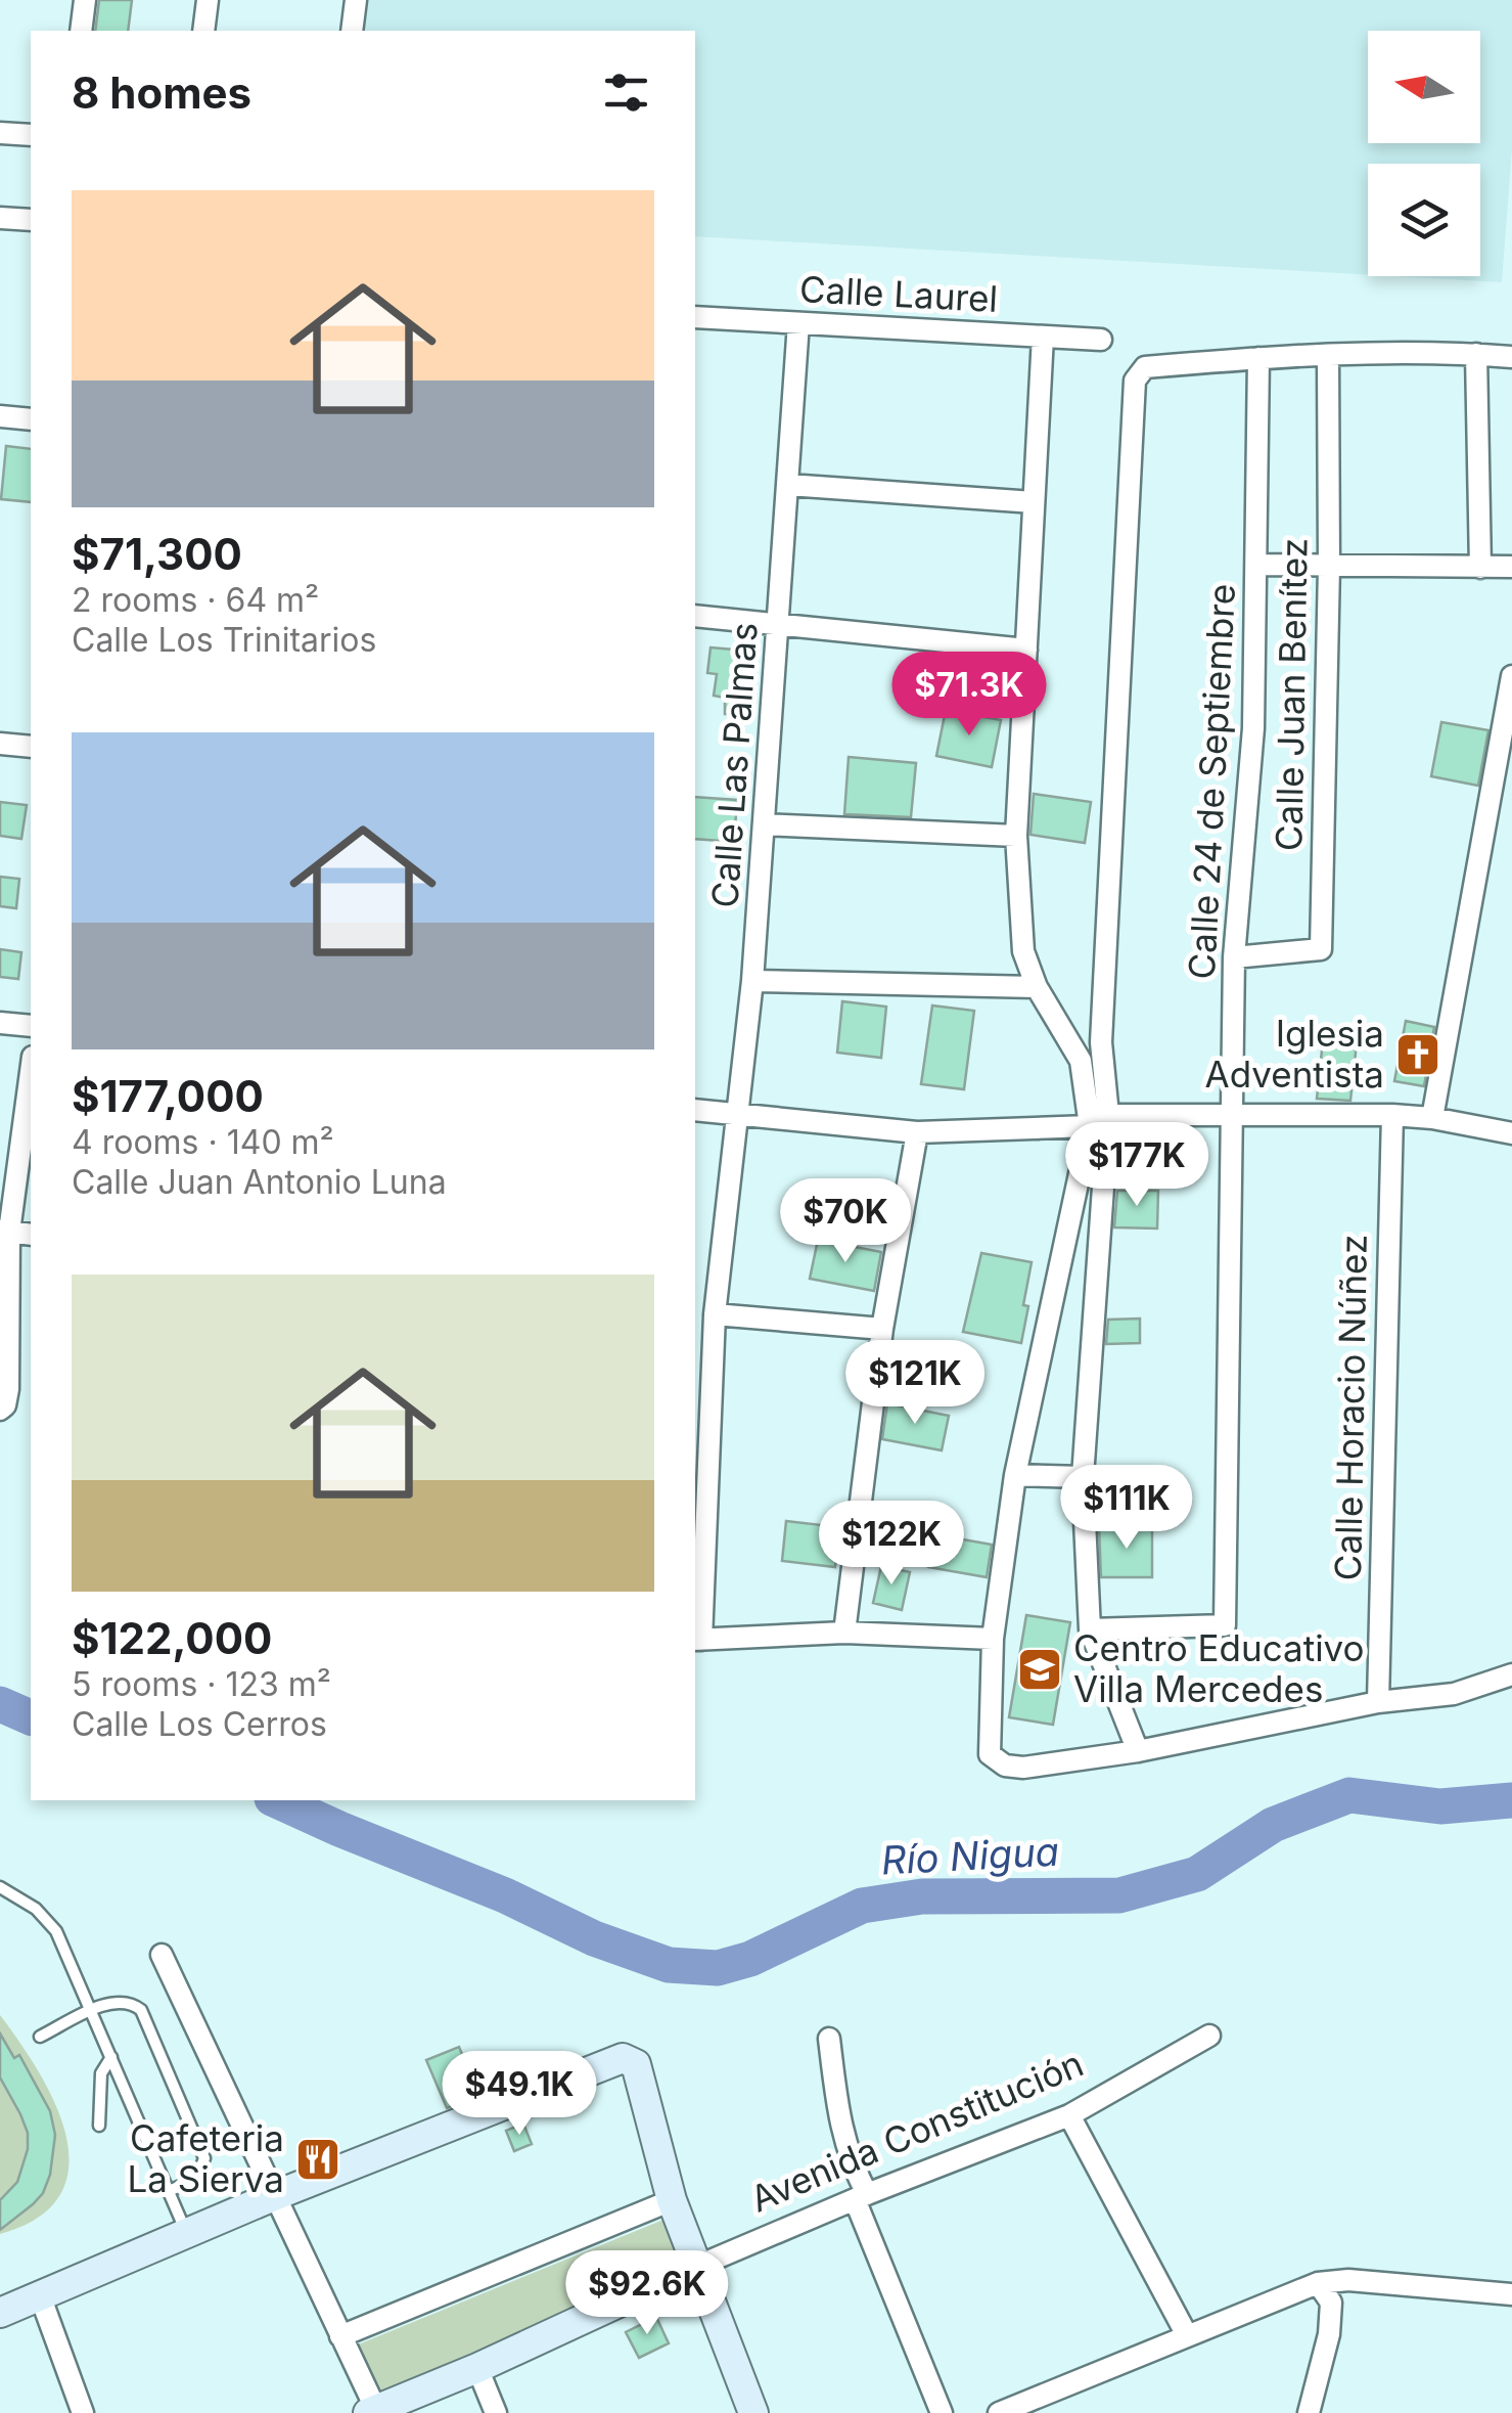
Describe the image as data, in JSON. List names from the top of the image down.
{
  "streets": {
    "main road": ["Avenida Constitución"],
    "street": [
      "Calle Laurel",
      "Calle Juan Benítez",
      "Calle Las Palmas",
      "Calle 24 de Septiembre",
      "Calle Horacio Núñez"
    ]
  },
  "crossings": [
    ["Calle Laurel", "Calle Las Palmas"],
    ["Calle Juan Benítez", "Calle 24 de Septiembre"]
  ],
  "water": ["Río Nigua"],
  "places": {
    "church": ["Iglesia Adventista"],
    "school or university": ["Centro Educativo Villa Mercedes"],
    "restaurant": ["Cafeteria La Sierva"]
  },
  "north": "left",
  "page": {
    "heading": "8 homes",
    "list": [
      {
        "name": "$71,300",
        "note": "2 rooms · 64 m² · Calle Los Trinitarios"
      },
      {
        "name": "$177,000",
        "note": "4 rooms · 140 m² · Calle Juan Antonio Luna"
      },
      {
        "name": "$122,000",
        "note": "5 rooms · 123 m² · Calle Los Cerros"
      }
    ],
    "price": [
      "$71.3K",
      "$177K",
      "$70K",
      "$121K",
      "$111K",
      "$122K",
      "$49.1K",
      "$92.6K"
    ]
  }
}
